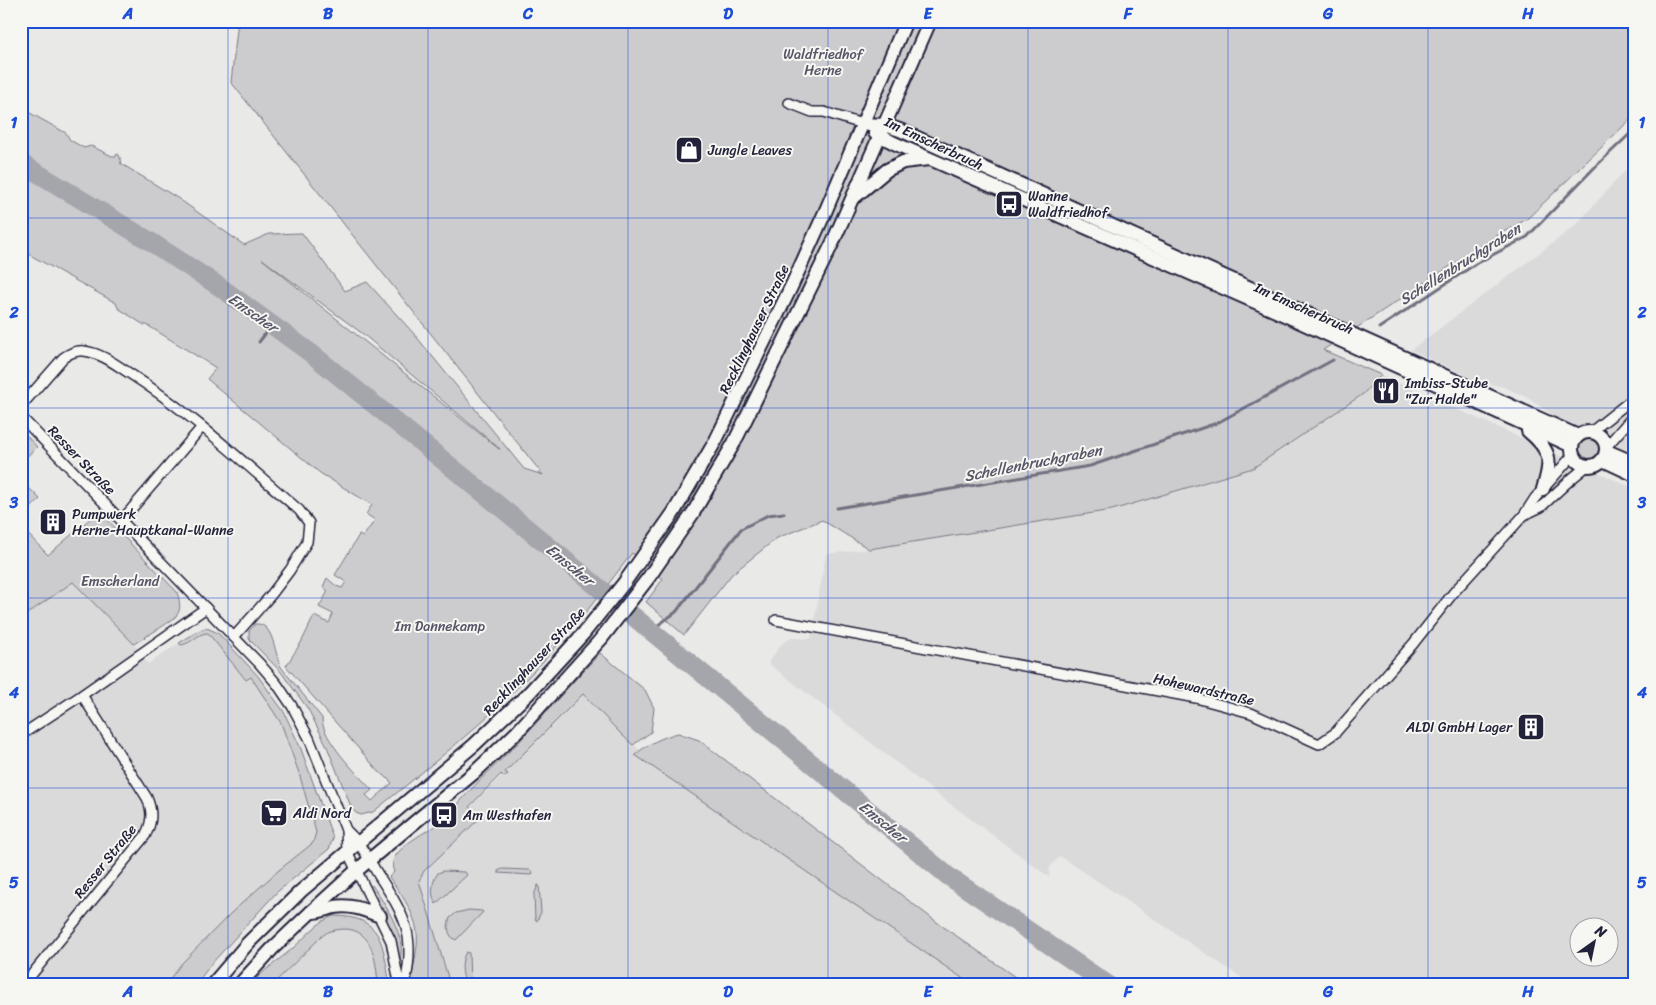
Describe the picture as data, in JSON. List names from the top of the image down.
{
  "streets": {
    "main road": ["Im Emscherbruch", "Recklinghauser Straße"],
    "street": ["Resser Straße", "Hohewardstraße"]
  },
  "crossings": [
    ["Im Emscherbruch", "Recklinghauser Straße"],
    ["Im Emscherbruch", "Hohewardstraße"],
    ["Recklinghauser Straße", "Resser Straße"]
  ],
  "water": ["Schellenbruchgraben", "Emscher"],
  "parks": ["Waldfriedhof Herne", "Emscherland", "Im Dannekamp"],
  "places": {
    "shop": ["Jungle Leaves"],
    "bus stop": ["Wanne Waldfriedhof", "Am Westhafen"],
    "restaurant": ["Imbiss-Stube \"Zur Halde\""],
    "building": ["Pumpwerk Herne-Hauptkanal-Wanne", "ALDI GmbH Lager"],
    "supermarket": ["Aldi Nord"]
  },
  "north": "top right",
  "grid": {
    "columns": [
      "A",
      "B",
      "C",
      "D",
      "E",
      "F",
      "G",
      "H"
    ],
    "rows": [
      "1",
      "2",
      "3",
      "4",
      "5"
    ]
  }
}
